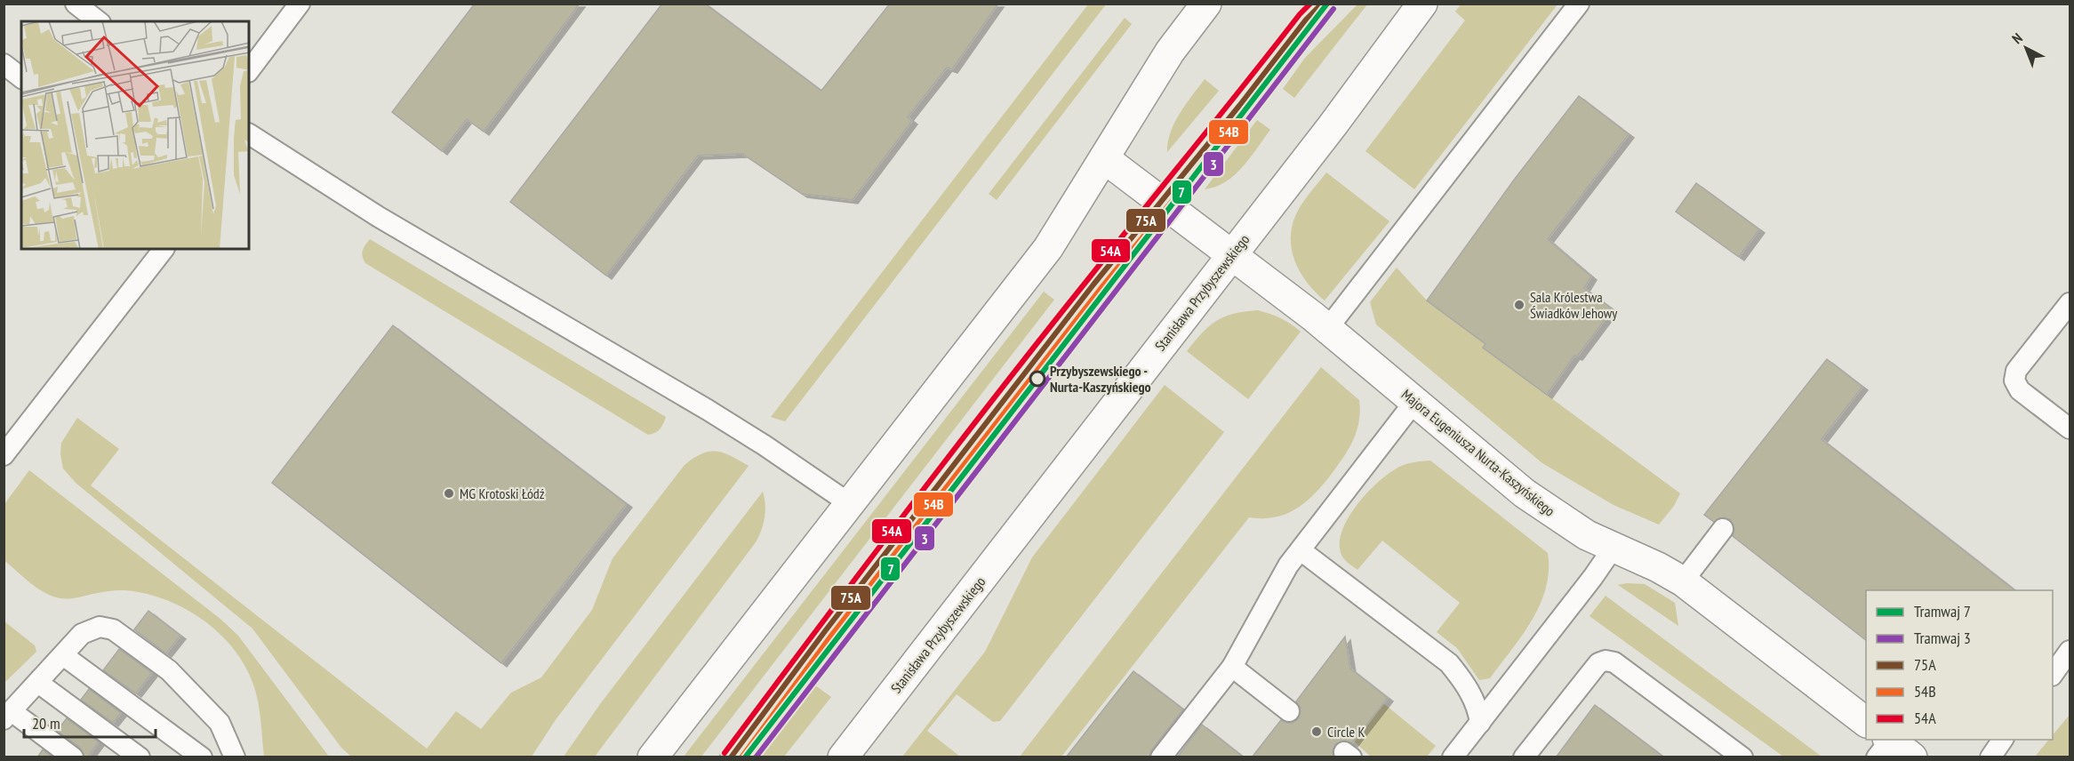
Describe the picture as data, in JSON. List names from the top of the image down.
{
  "streets": {
    "main road": ["Stanisława Przybyszewskiego", "Majora Eugeniusza Nurta-Kaszyńskiego"]
  },
  "crossings": [
    ["Stanisława Przybyszewskiego", "Majora Eugeniusza Nurta-Kaszyńskiego"]
  ],
  "places": [
    "Sala Królestwa Świadków Jehowy",
    "Przybyszewskiego - Nurta-Kaszyńskiego",
    "MG Krotoski Łódź",
    "Circle K"
  ],
  "lines": [
    "tram line 7",
    "transit line 75A",
    "transit line 54A",
    "tram line 3",
    "transit line 54B"
  ],
  "legend": [
    "Tramwaj 7",
    "Tramwaj 3",
    "75A",
    "54B",
    "54A"
  ],
  "scale_bar": "20 m",
  "north": "top left"
}
